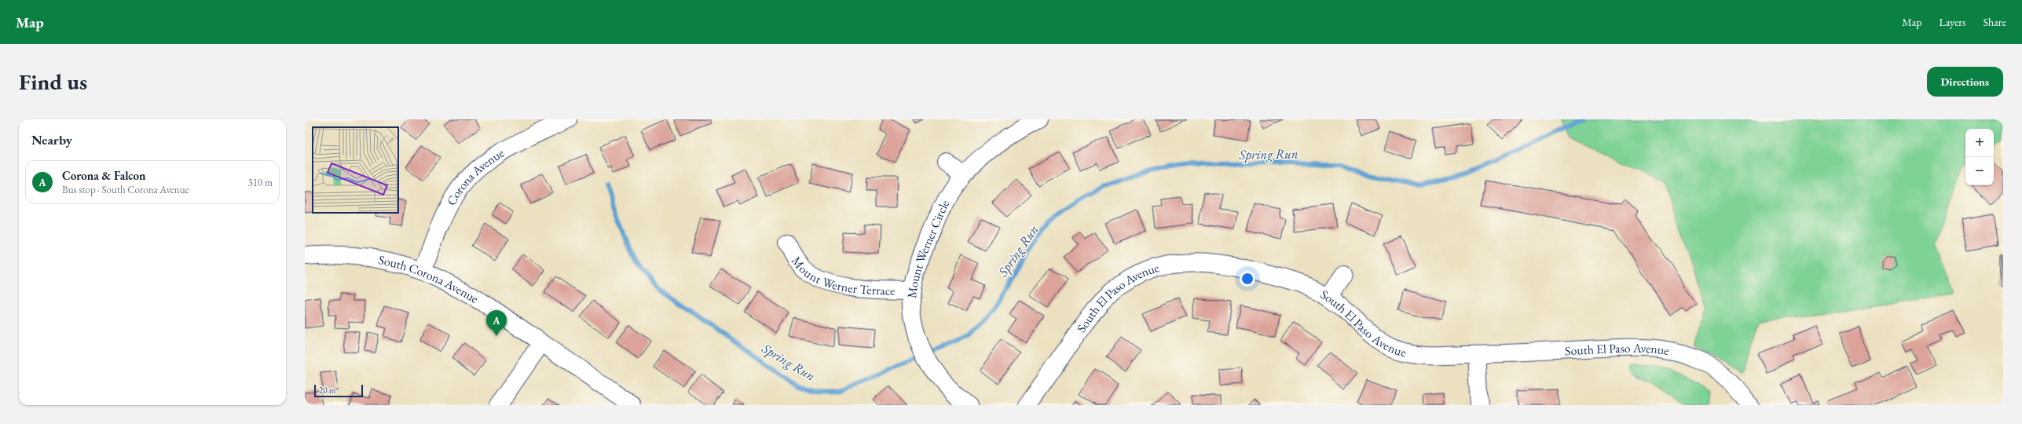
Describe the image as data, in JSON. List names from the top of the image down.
{
  "streets": {
    "street": [
      "Corona Avenue",
      "Mount Werner Circle",
      "Mount Werner Terrace",
      "South Corona Avenue",
      "South El Paso Avenue"
    ]
  },
  "crossings": [
    ["Corona Avenue", "South Corona Avenue"],
    ["Mount Werner Circle", "Mount Werner Terrace"]
  ],
  "water": ["Spring Run"],
  "scale_bar": "20 m",
  "page": {
    "header": "Map",
    "nav": ["Map", "Layers", "Share"],
    "buttons": "Directions",
    "title": "Find us",
    "heading": "Nearby",
    "map_buttons": ["+", "−"],
    "list": [
      {
        "mark": "A",
        "name": "Corona & Falcon",
        "note": "Bus stop · South Corona Avenue",
        "value": "310 m"
      }
    ],
    "pins": "A",
    "scale": "20 m"
  }
}
